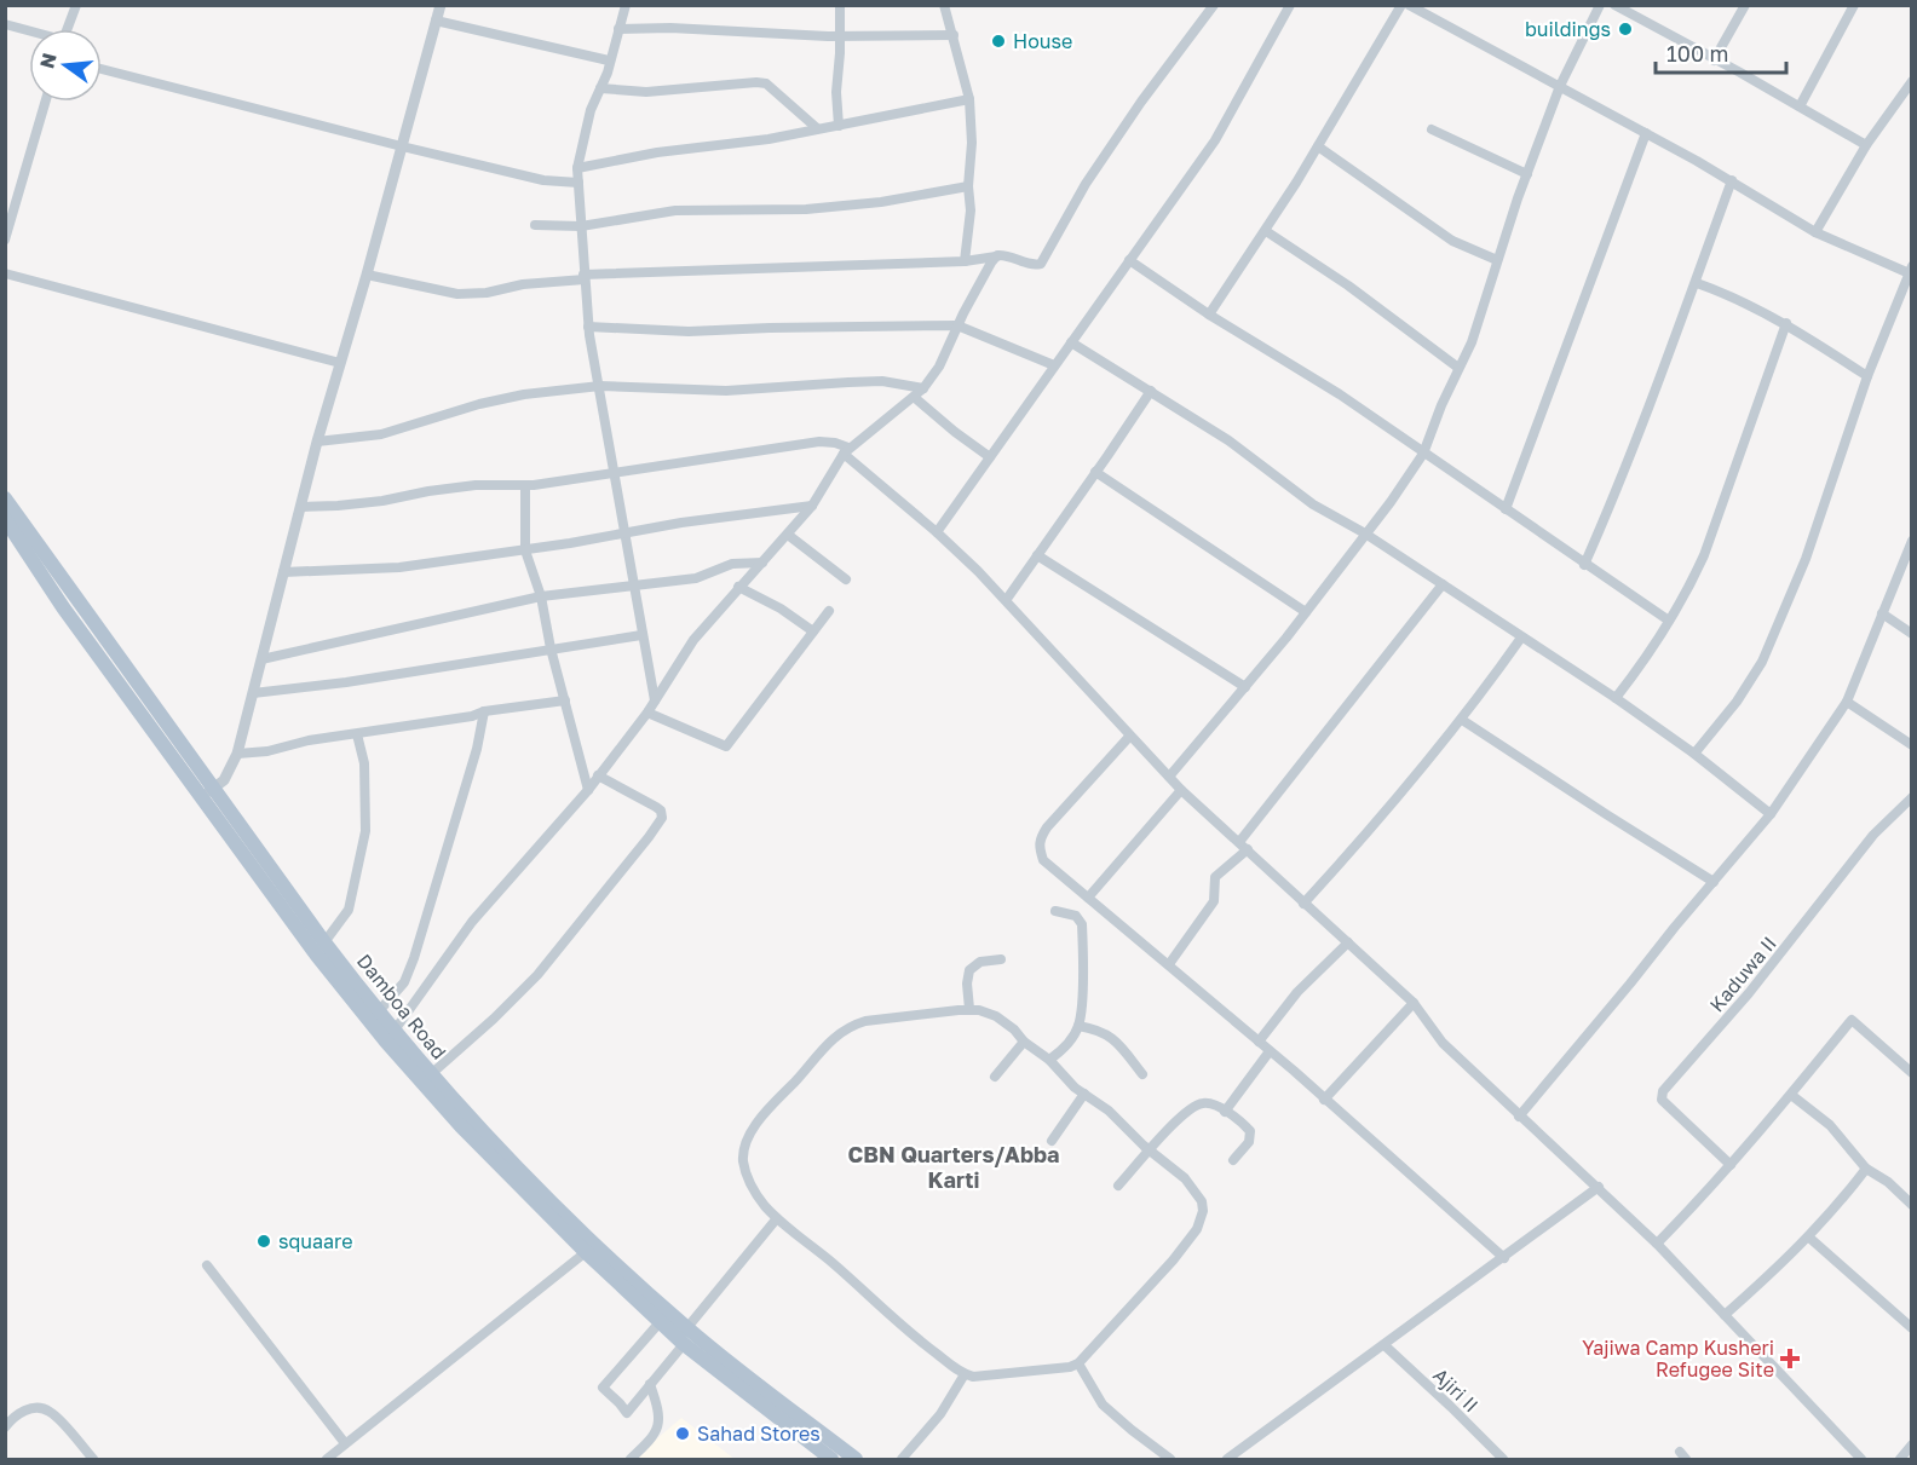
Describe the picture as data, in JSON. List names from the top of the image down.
{
  "streets": {
    "main road": ["Damboa Road"],
    "street": ["Kaduwa II", "Ajiri II"]
  },
  "districts": ["CBN Quarters/Abba Karti"],
  "places": {
    "other": [
      "buildings",
      "House",
      "squaare",
      "Sahad Stores"
    ],
    "health": ["Yajiwa Camp Kusheri Refugee Site"]
  },
  "scale_bar": "100 m",
  "north": "left"
}
